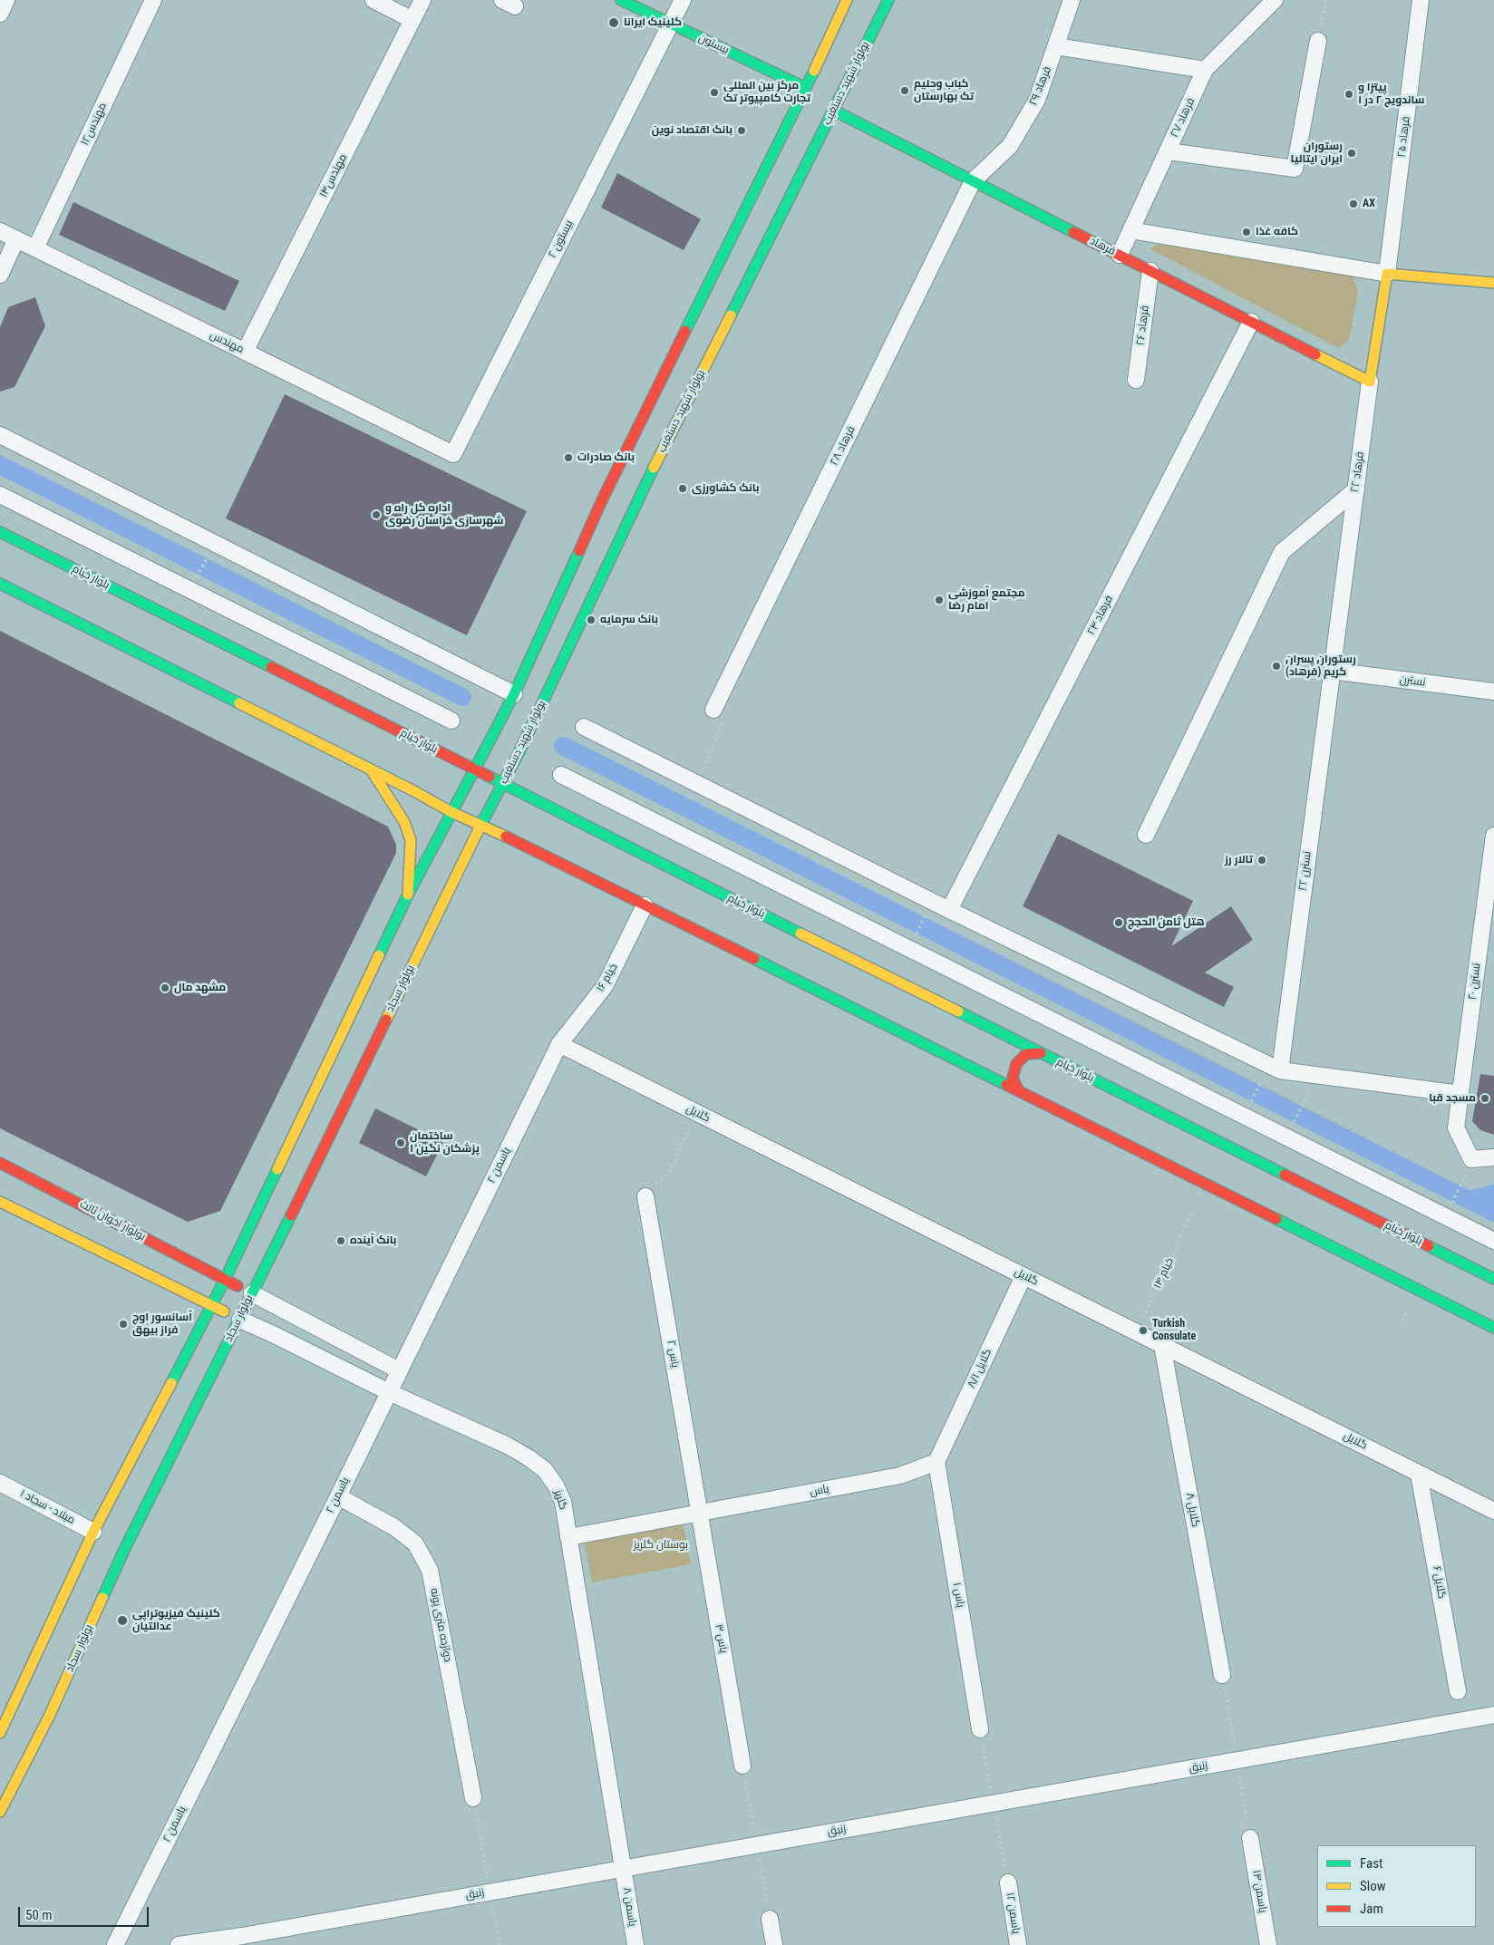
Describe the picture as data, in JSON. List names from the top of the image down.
{
  "streets": {
    "main road": [
      "بیستون",
      "بولوار شهید دستغیب",
      "فرهاد",
      "فرهاد ۲۲",
      "بلوار خیام",
      "بولوار سجاد",
      "بولوار اخوان ثالث"
    ],
    "street": [
      "فرهاد ۲۹",
      "فرهاد ۲۷",
      "مهندس۱۲",
      "فرهاد ۲۵",
      "مهندس۱۴",
      "بیستون ۲",
      "فرهاد ۲۶",
      "مهندس",
      "فرهاد ۲۸",
      "فرهاد ۲۴",
      "نسترن",
      "نسترن ۲۲",
      "خیام ۱۶",
      "نسترن ۲۰",
      "گلایل",
      "یاسمن ۲",
      "یاس ۲",
      "گلایل ۸/۱",
      "یاس",
      "گلریز",
      "میلاد - سجاد ۱",
      "گلایل ۸",
      "گلایل ۶",
      "یاس ۱",
      "دوازده متری پونه",
      "یاس ۳",
      "زنبق",
      "یاسمن ۱۴",
      "یاسمن ۸",
      "یاسمن ۱۲"
    ],
    "path": ["خیام ۱۴"]
  },
  "crossings": [
    ["بیستون", "بیستون ۲"],
    ["بولوار شهید دستغیب", "فرهاد"],
    ["بولوار شهید دستغیب", "بلوار خیام"],
    ["بولوار شهید دستغیب", "بولوار سجاد"],
    ["فرهاد ۲۹", "فرهاد"],
    ["فرهاد ۲۹", "فرهاد ۲۸"],
    ["فرهاد ۲۷", "فرهاد"],
    ["مهندس۱۲", "مهندس"],
    ["فرهاد ۲۵", "فرهاد ۲۲"],
    ["مهندس۱۴", "مهندس"],
    ["بیستون ۲", "مهندس"],
    ["فرهاد", "فرهاد ۲۶"],
    ["فرهاد", "فرهاد ۲۸"],
    ["فرهاد", "فرهاد ۲۲"],
    ["فرهاد", "فرهاد ۲۴"],
    ["فرهاد ۲۲", "نسترن"],
    ["فرهاد ۲۲", "نسترن ۲۲"],
    ["نسترن", "نسترن ۲۲"],
    ["خیام ۱۶", "گلایل"],
    ["خیام ۱۶", "یاسمن ۲"],
    ["بولوار سجاد", "بولوار اخوان ثالث"],
    ["بولوار سجاد", "گلریز"],
    ["گلایل", "یاسمن ۲"],
    ["گلایل", "خیام ۱۴"],
    ["گلایل", "گلایل ۸/۱"],
    ["گلایل", "گلایل ۸"],
    ["گلایل", "گلایل ۶"],
    ["یاسمن ۲", "گلریز"],
    ["یاسمن ۲", "دوازده متری پونه"],
    ["یاس ۲", "یاس"],
    ["یاس ۲", "یاس ۳"],
    ["گلایل ۸/۱", "یاس"],
    ["گلایل ۸/۱", "یاس ۱"],
    ["یاس", "گلریز"],
    ["یاس", "یاس ۱"],
    ["یاس", "یاس ۳"],
    ["گلریز", "زنبق"],
    ["گلریز", "یاسمن ۸"],
    ["زنبق", "یاسمن ۸"]
  ],
  "parks": ["بوستان گلریز"],
  "places": [
    "کلینیک ایرانا",
    "کباب وحلیم تک بهارستان",
    "مرکز بین المللی تجارت کامپیوتر تک",
    "پیتزا و ساندویچ ۲ در ۱",
    "بانک اقتصاد نوین",
    "رستوران ایران ایتالیا",
    "AX",
    "کافه غذا",
    "بانک صادرات",
    "بانک کشاورزی",
    "اداره کل راه و شهرسازی خراسان رضوی",
    "مجتمع آموزشی امام رضا",
    "بانک سرمایه",
    "رستوران پسران کریم (فرهاد)",
    "تالار رز",
    "هتل ثامن الحجج",
    "مشهد مال",
    "مسجد قبا",
    "ساختمان پزشکان نگین ۱",
    "بانک آینده",
    "آسانسور اوج فراز بیهق",
    "Turkish Consulate",
    "کلینیک فیزیوتراپی عدالتیان"
  ],
  "legend": ["Fast", "Slow", "Jam"],
  "scale_bar": "50 m"
}
